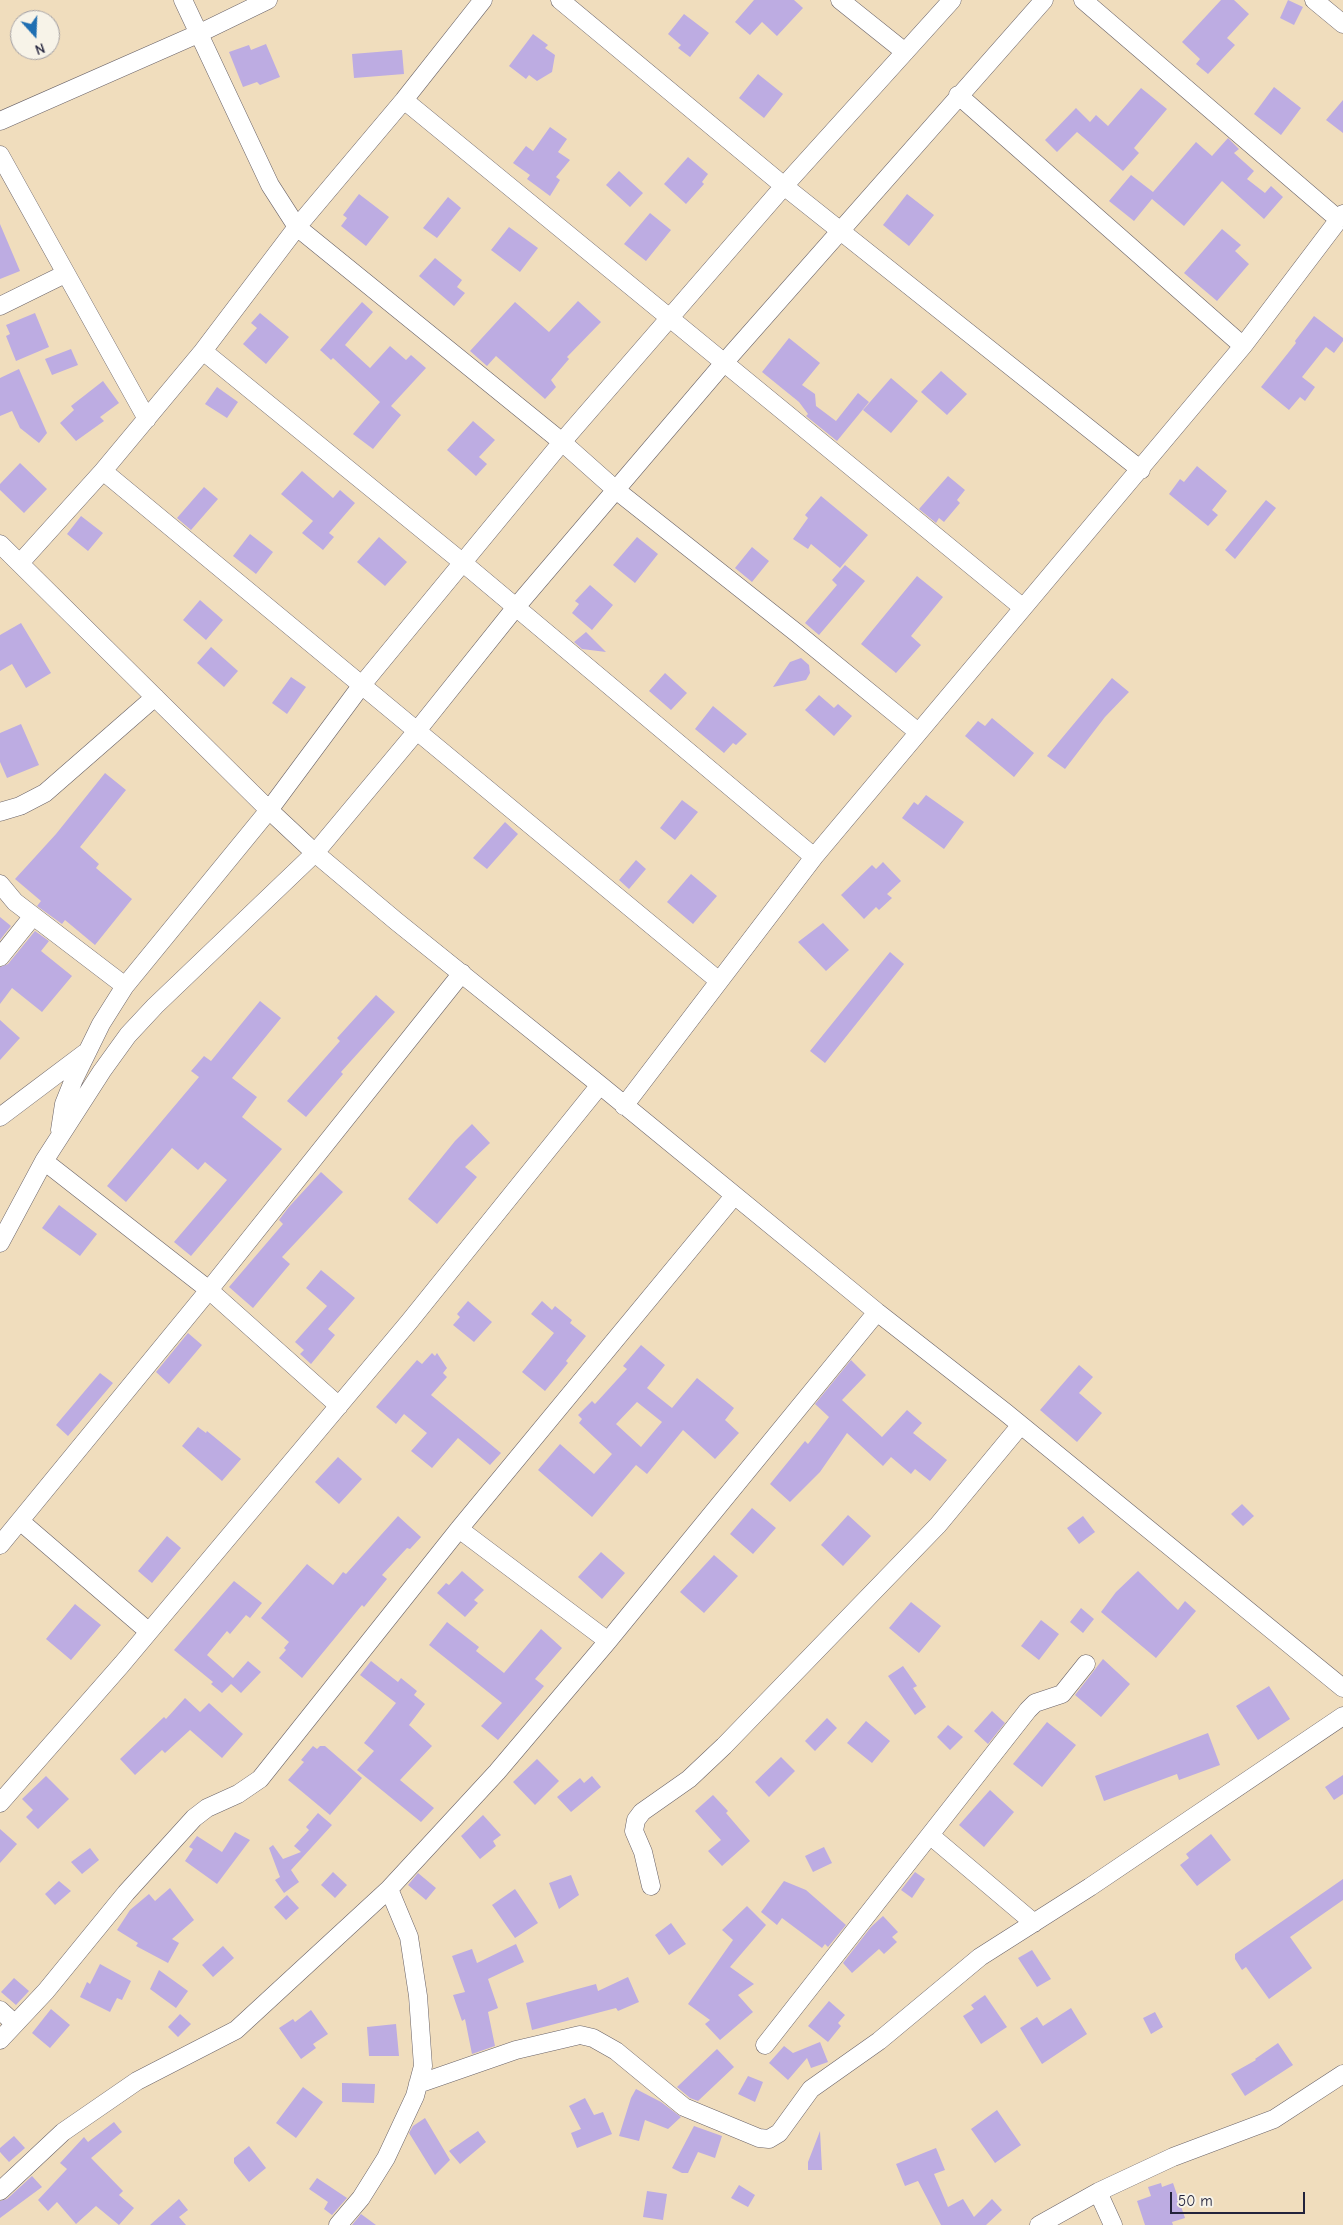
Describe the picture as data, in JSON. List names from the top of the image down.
{
  "scale_bar": "50 m",
  "north": "bottom"
}
